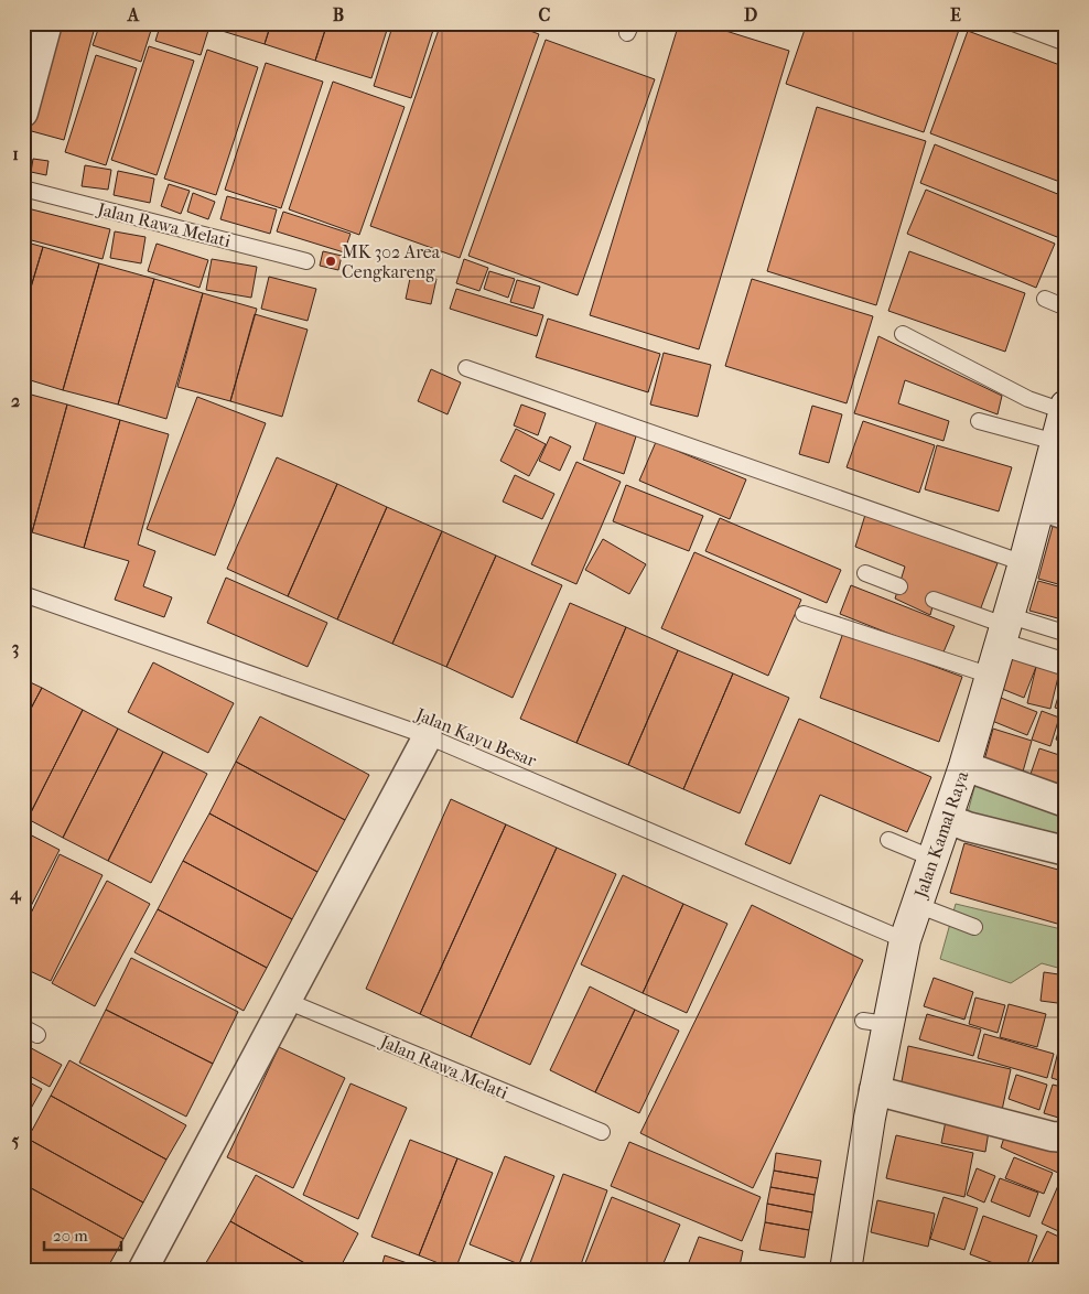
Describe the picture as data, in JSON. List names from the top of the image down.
{
  "streets": {
    "main road": ["Jalan Kamal Raya"],
    "lane": ["Jalan Rawa Melati", "Jalan Kayu Besar"]
  },
  "crossings": [
    ["Jalan Kayu Besar", "Jalan Kamal Raya"]
  ],
  "places": ["MK 302 Area Cengkareng"],
  "scale_bar": "20 m",
  "grid": {
    "columns": [
      "A",
      "B",
      "C",
      "D",
      "E"
    ],
    "rows": [
      "1",
      "2",
      "3",
      "4",
      "5"
    ]
  }
}
